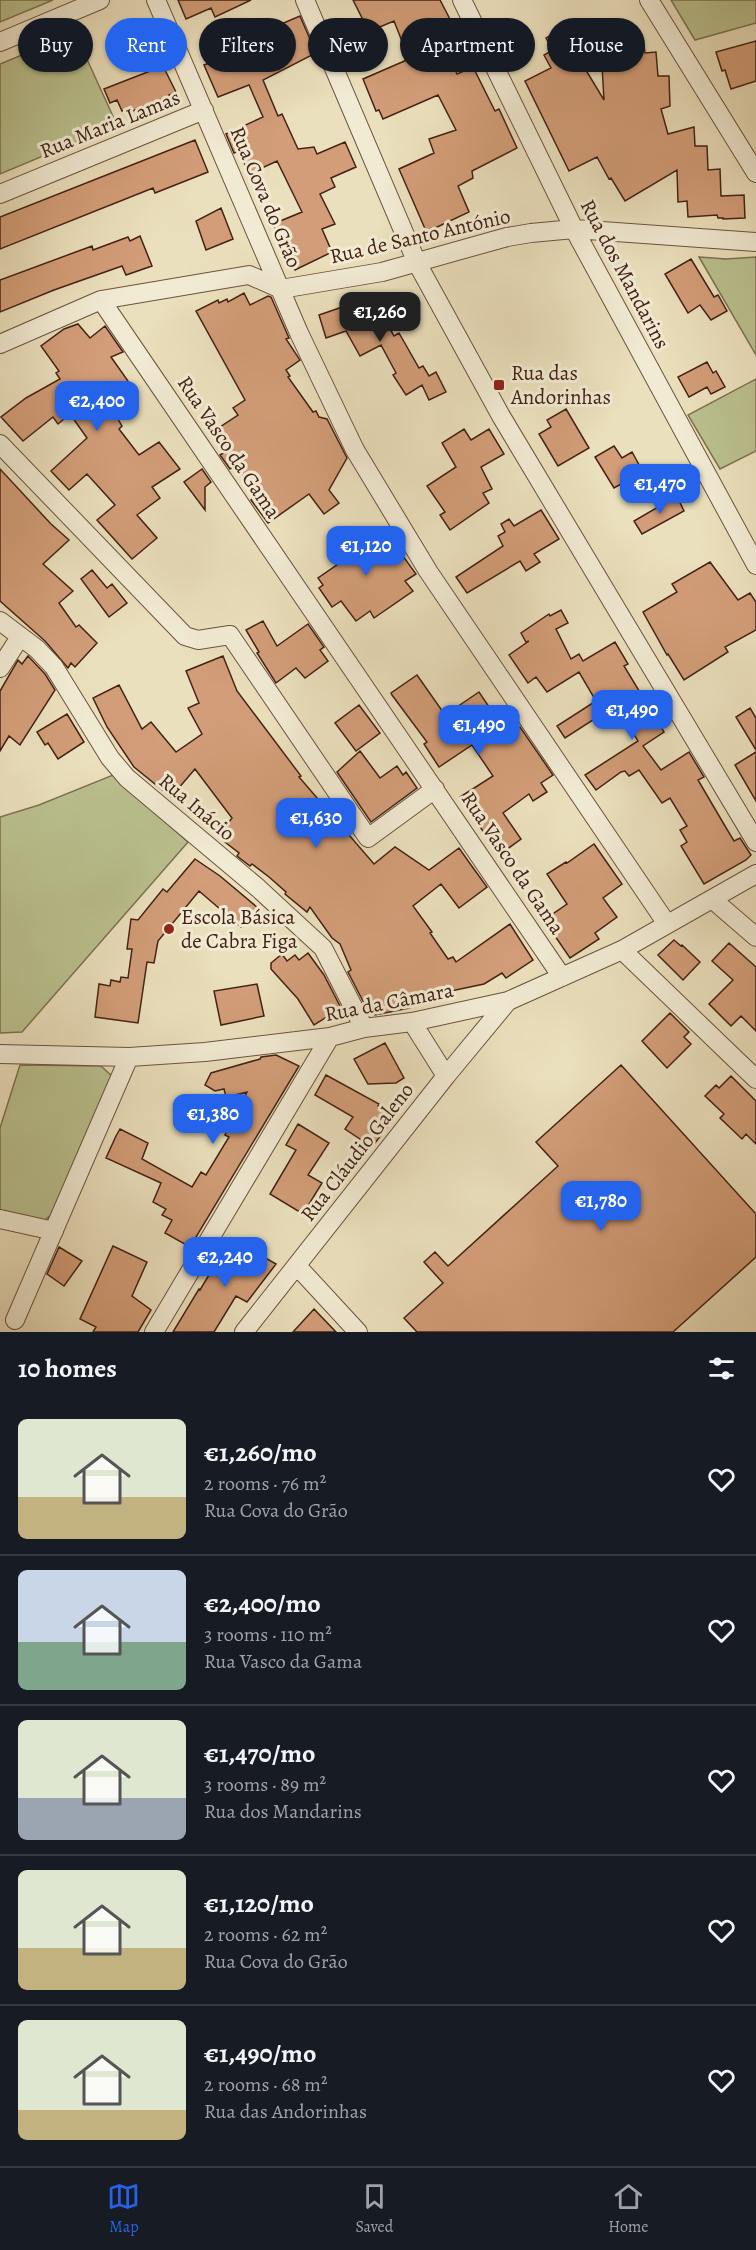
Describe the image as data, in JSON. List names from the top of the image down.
{
  "streets": {
    "street": [
      "Rua Maria Lamas",
      "Rua Cova do Grão",
      "Rua de Santo António",
      "Rua dos Mandarins",
      "Rua Vasco da Gama",
      "Rua Inácio",
      "Rua da Câmara",
      "Rua Cláudio Galeno"
    ]
  },
  "crossings": [
    ["Rua Maria Lamas", "Rua Cova do Grão"],
    ["Rua Cova do Grão", "Rua de Santo António"],
    ["Rua Cova do Grão", "Rua da Câmara"],
    ["Rua de Santo António", "Rua dos Mandarins"],
    ["Rua Vasco da Gama", "Rua da Câmara"],
    ["Rua Inácio", "Rua da Câmara"],
    ["Rua da Câmara", "Rua Cláudio Galeno"]
  ],
  "places": {
    "transit": ["Rua das Andorinhas"],
    "other": ["Escola Básica de Cabra Figa"]
  },
  "page": {
    "chip": [
      "Buy",
      "Rent",
      "Filters",
      "New",
      "Apartment",
      "House"
    ],
    "price": [
      "€1,260",
      "€2,400",
      "€1,470",
      "€1,120",
      "€1,490",
      "€1,490",
      "€1,630",
      "€1,380",
      "€1,780",
      "€2,240"
    ],
    "heading": "10 homes",
    "list": [
      {
        "name": "€1,260/mo",
        "note": "2 rooms · 76 m² · Rua Cova do Grão"
      },
      {
        "name": "€2,400/mo",
        "note": "3 rooms · 110 m² · Rua Vasco da Gama"
      },
      {
        "name": "€1,470/mo",
        "note": "3 rooms · 89 m² · Rua dos Mandarins"
      },
      {
        "name": "€1,120/mo",
        "note": "2 rooms · 62 m² · Rua Cova do Grão"
      },
      {
        "name": "€1,490/mo",
        "note": "2 rooms · 68 m² · Rua das Andorinhas"
      }
    ],
    "tabs": ["Map", "Saved", "Home"]
  }
}
